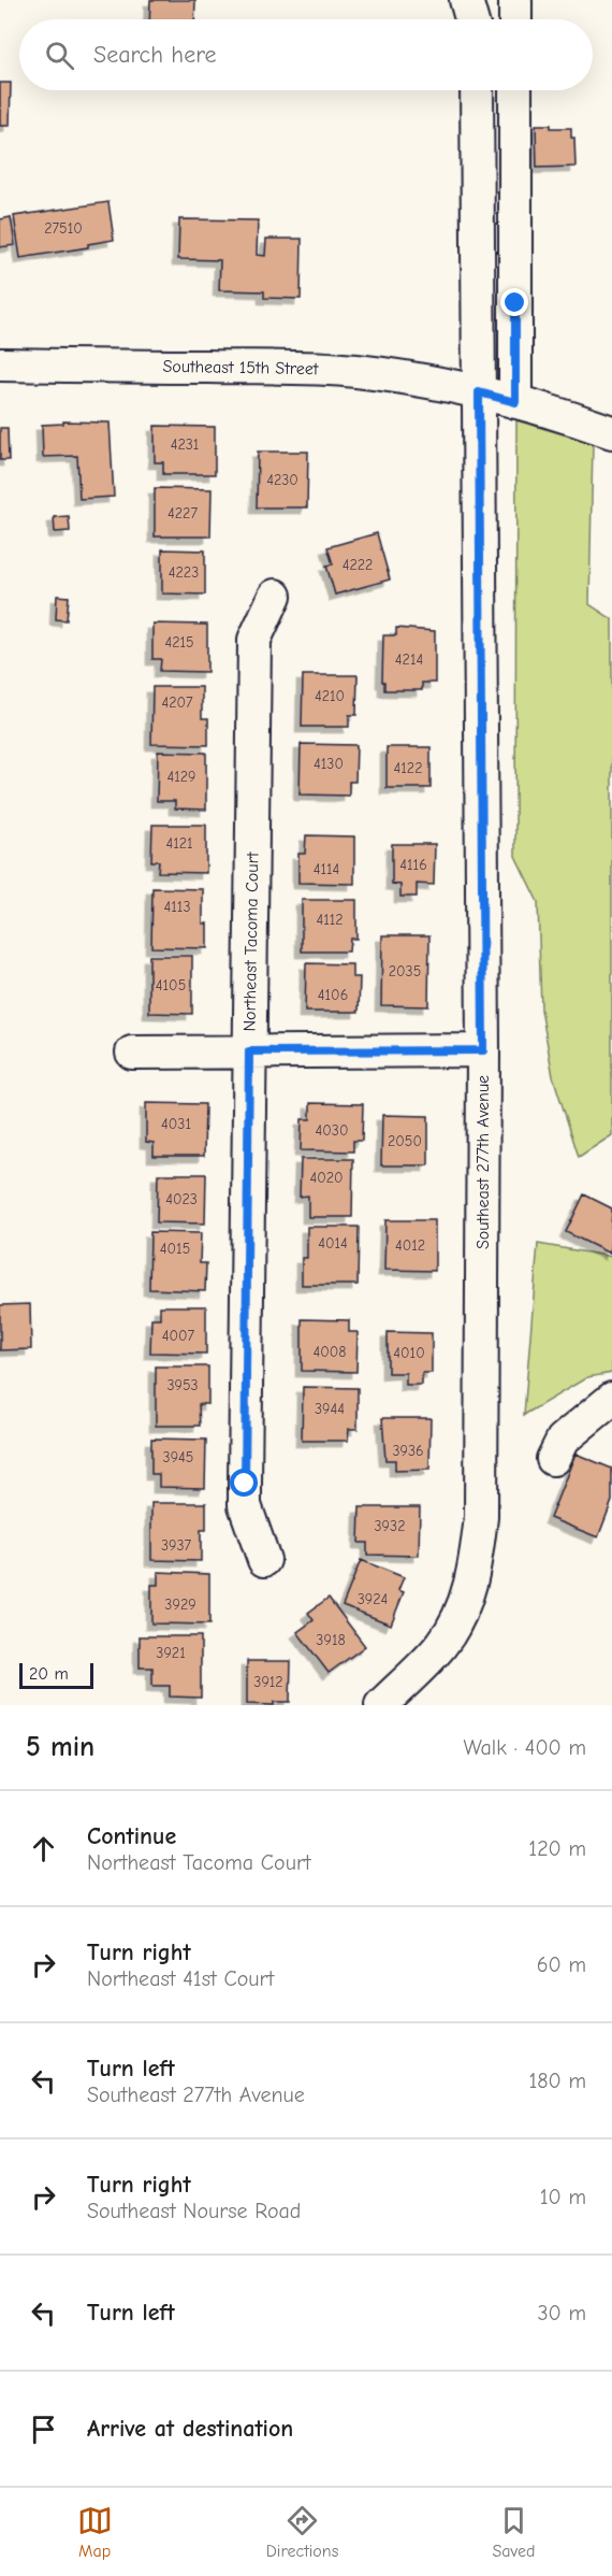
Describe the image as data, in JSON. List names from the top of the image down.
{
  "streets": {
    "street": ["Southeast 15th Street", "Northeast Tacoma Court", "Southeast 277th Avenue"]
  },
  "crossings": [
    ["Southeast 15th Street", "Southeast 277th Avenue"]
  ],
  "house_numbers": [
    "27510",
    "4231",
    "4230",
    "4227",
    "4222",
    "4223",
    "4215",
    "4214",
    "4210",
    "4207",
    "4130",
    "4122",
    "4129",
    "4121",
    "4116",
    "4114",
    "4113",
    "4112",
    "2035",
    "4105",
    "4106",
    "4031",
    "4030",
    "2050",
    "4020",
    "4023",
    "4014",
    "4012",
    "4015",
    "4007",
    "4008",
    "4010",
    "3953",
    "3944",
    "3936",
    "3945",
    "3932",
    "3937",
    "3924",
    "3929",
    "3918",
    "3921",
    "3912"
  ],
  "scale_bar": "20 m",
  "page": {
    "search": "Search here",
    "scale": "20 m",
    "heading": ["5 min", "Walk · 400 m"],
    "list": [
      ["Continue", "Northeast Tacoma Court", "120 m"],
      ["Turn right", "Northeast 41st Court", "60 m"],
      ["Turn left", "Southeast 277th Avenue", "180 m"],
      ["Turn right", "Southeast Nourse Road", "10 m"],
      ["Turn left", "30 m"],
      "Arrive at destination"
    ],
    "nav": ["Map", "Directions", "Saved"]
  }
}
